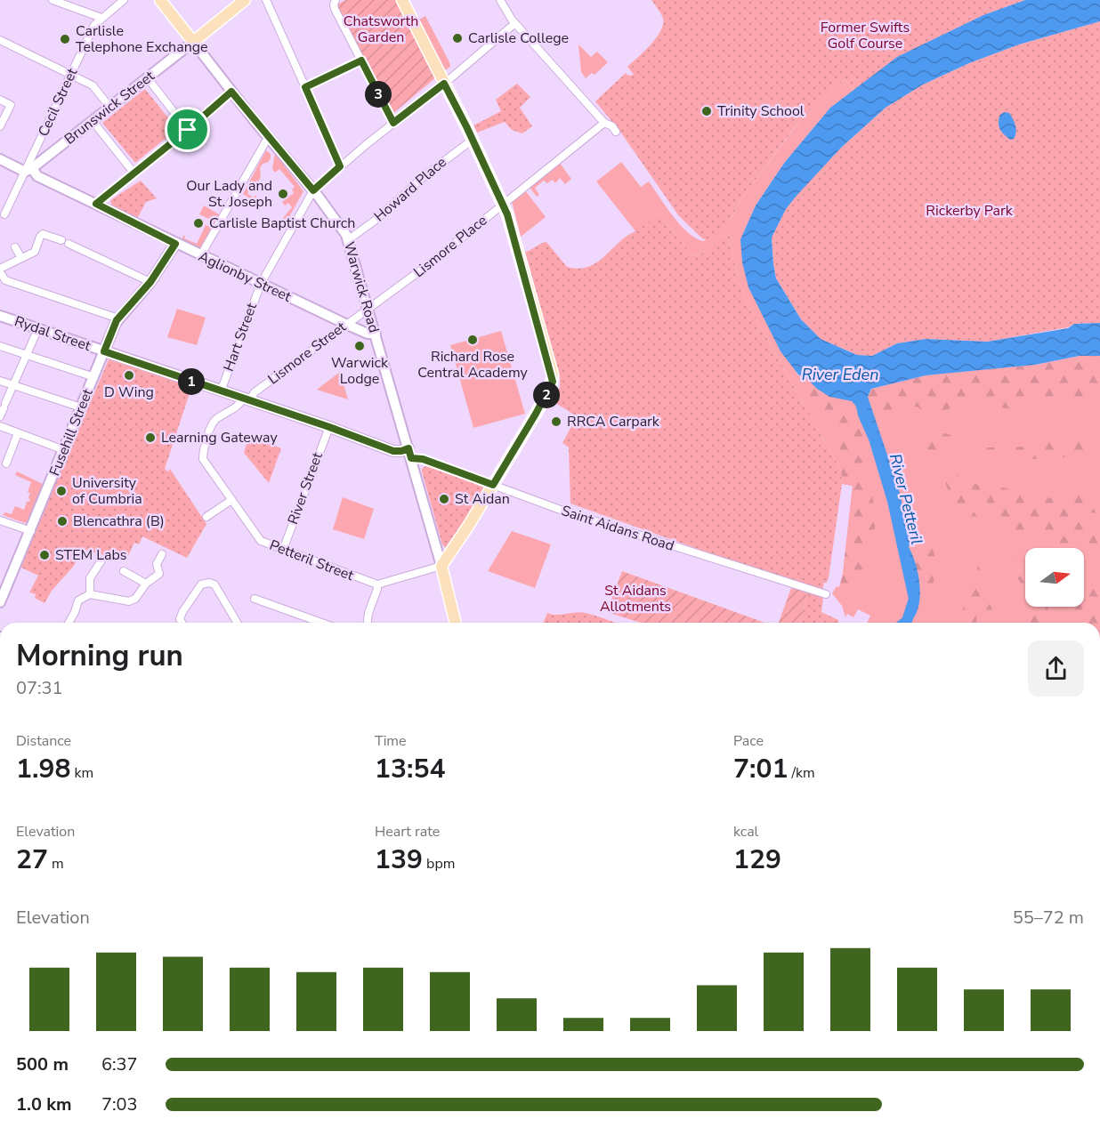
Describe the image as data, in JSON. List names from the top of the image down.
{
  "streets": {
    "main road": ["Warwick Road"],
    "street": [
      "Cecil Street",
      "Brunswick Street",
      "Howard Place",
      "Lismore Place",
      "Aglionby Street",
      "Rydal Street",
      "Hart Street",
      "Lismore Street",
      "Fusehill Street",
      "River Street",
      "Saint Aidans Road",
      "Petteril Street"
    ]
  },
  "crossings": [
    ["Cecil Street", "Brunswick Street"],
    ["Cecil Street", "Aglionby Street"],
    ["Brunswick Street", "Aglionby Street"],
    ["Brunswick Street", "Warwick Road"],
    ["Howard Place", "Warwick Road"],
    ["Lismore Place", "Warwick Road"],
    ["Lismore Place", "Lismore Street"],
    ["Aglionby Street", "Warwick Road"],
    ["Aglionby Street", "Hart Street"],
    ["Aglionby Street", "Lismore Street"],
    ["Aglionby Street", "Fusehill Street"],
    ["Warwick Road", "Rydal Street"],
    ["Warwick Road", "Hart Street"],
    ["Warwick Road", "Lismore Street"],
    ["Warwick Road", "Saint Aidans Road"],
    ["Rydal Street", "Hart Street"],
    ["Rydal Street", "Lismore Street"],
    ["Rydal Street", "Fusehill Street"],
    ["Rydal Street", "River Street"],
    ["Rydal Street", "Saint Aidans Road"],
    ["Rydal Street", "Petteril Street"],
    ["Lismore Street", "Petteril Street"],
    ["River Street", "Petteril Street"]
  ],
  "water": ["River Eden", "River Petteril"],
  "parks": [
    "Chatsworth Garden",
    "Former Swifts Golf Course",
    "Rickerby Park",
    "St Aidans Allotments"
  ],
  "places": [
    "Carlisle College",
    "Carlisle Telephone Exchange",
    "Trinity School",
    "Our Lady and St. Joseph",
    "Carlisle Baptist Church",
    "Richard Rose Central Academy",
    "Warwick Lodge",
    "D Wing",
    "RRCA Carpark",
    "Learning Gateway",
    "University of Cumbria",
    "St Aidan",
    "Blencathra (B)",
    "STEM Labs"
  ],
  "north": "right",
  "page": {
    "pins": ["3", "1", "2"],
    "heading": ["Morning run", "07:31"],
    "stats": [
      ["Distance", "1.98 km"],
      ["Time", "13:54"],
      ["Pace", "7:01 /km"],
      ["Elevation", "27 m"],
      ["Heart rate", "139 bpm"],
      ["kcal", "129"]
    ],
    "chart": ["Elevation", "55–72 m"],
    "list": [
      {
        "name": "500 m",
        "note": "6:37"
      },
      {
        "name": "1.0 km",
        "note": "7:03"
      }
    ]
  }
}
